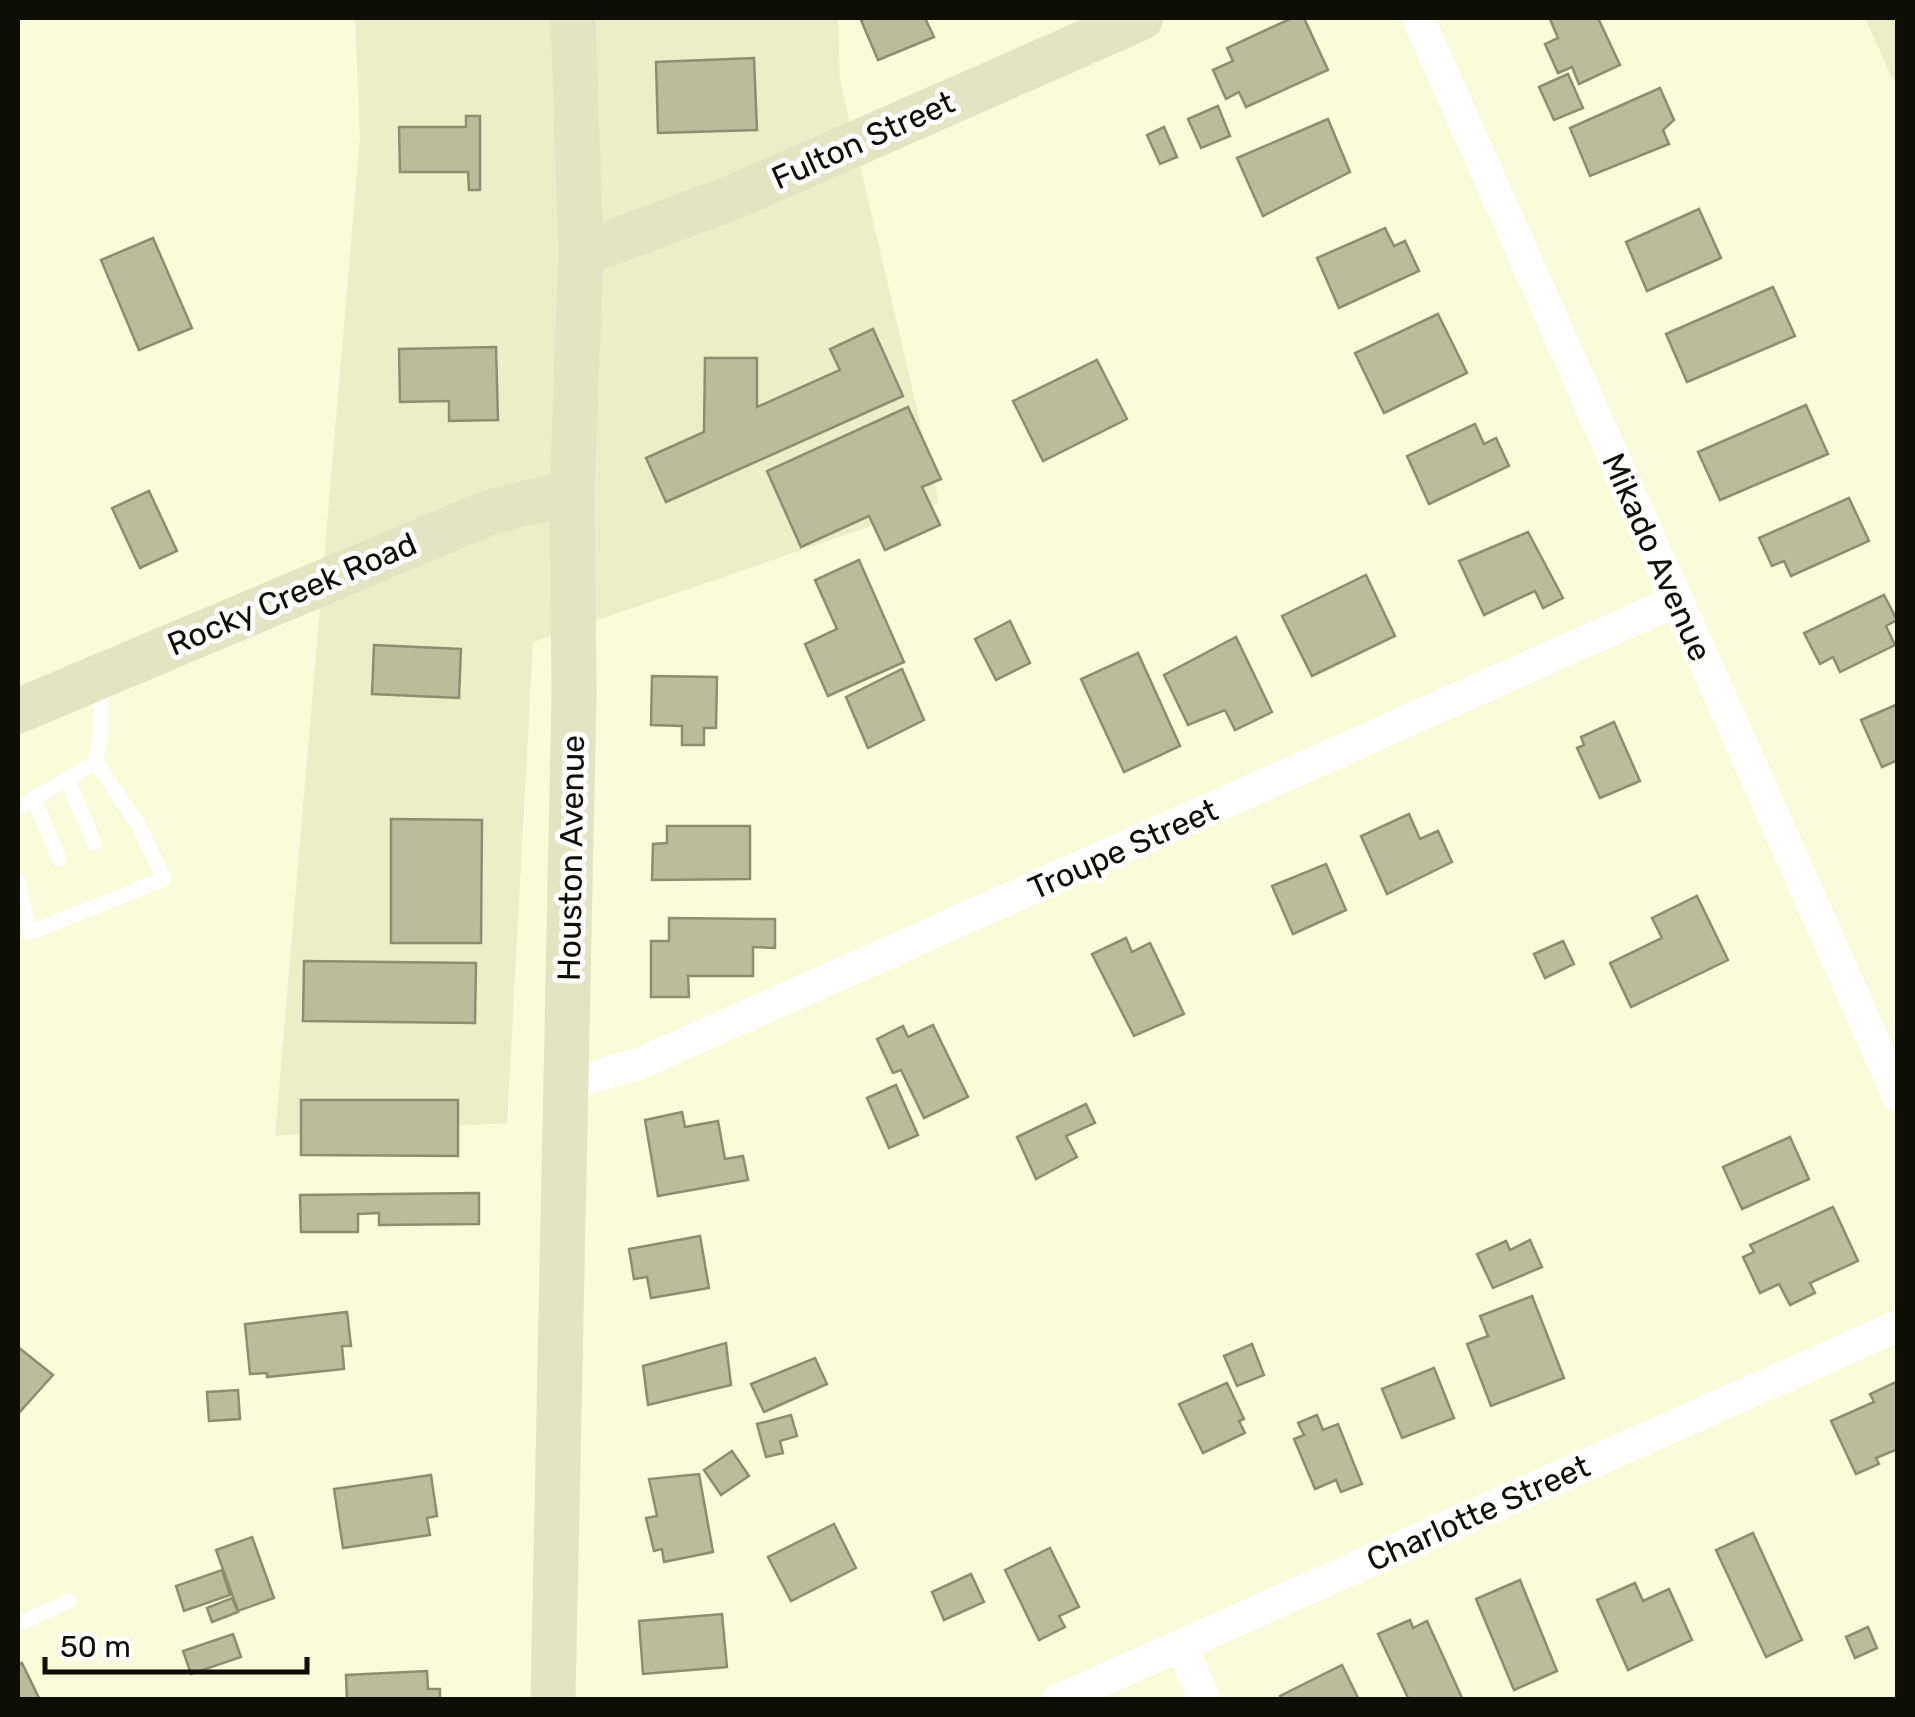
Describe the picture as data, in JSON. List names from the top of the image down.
{
  "streets": {
    "street": [
      "Fulton Street",
      "Mikado Avenue",
      "Rocky Creek Road",
      "Troupe Street",
      "Houston Avenue",
      "Charlotte Street"
    ]
  },
  "crossings": [
    ["Fulton Street", "Houston Avenue"],
    ["Mikado Avenue", "Troupe Street"],
    ["Rocky Creek Road", "Houston Avenue"],
    ["Troupe Street", "Houston Avenue"]
  ],
  "scale_bar": "50 m"
}
